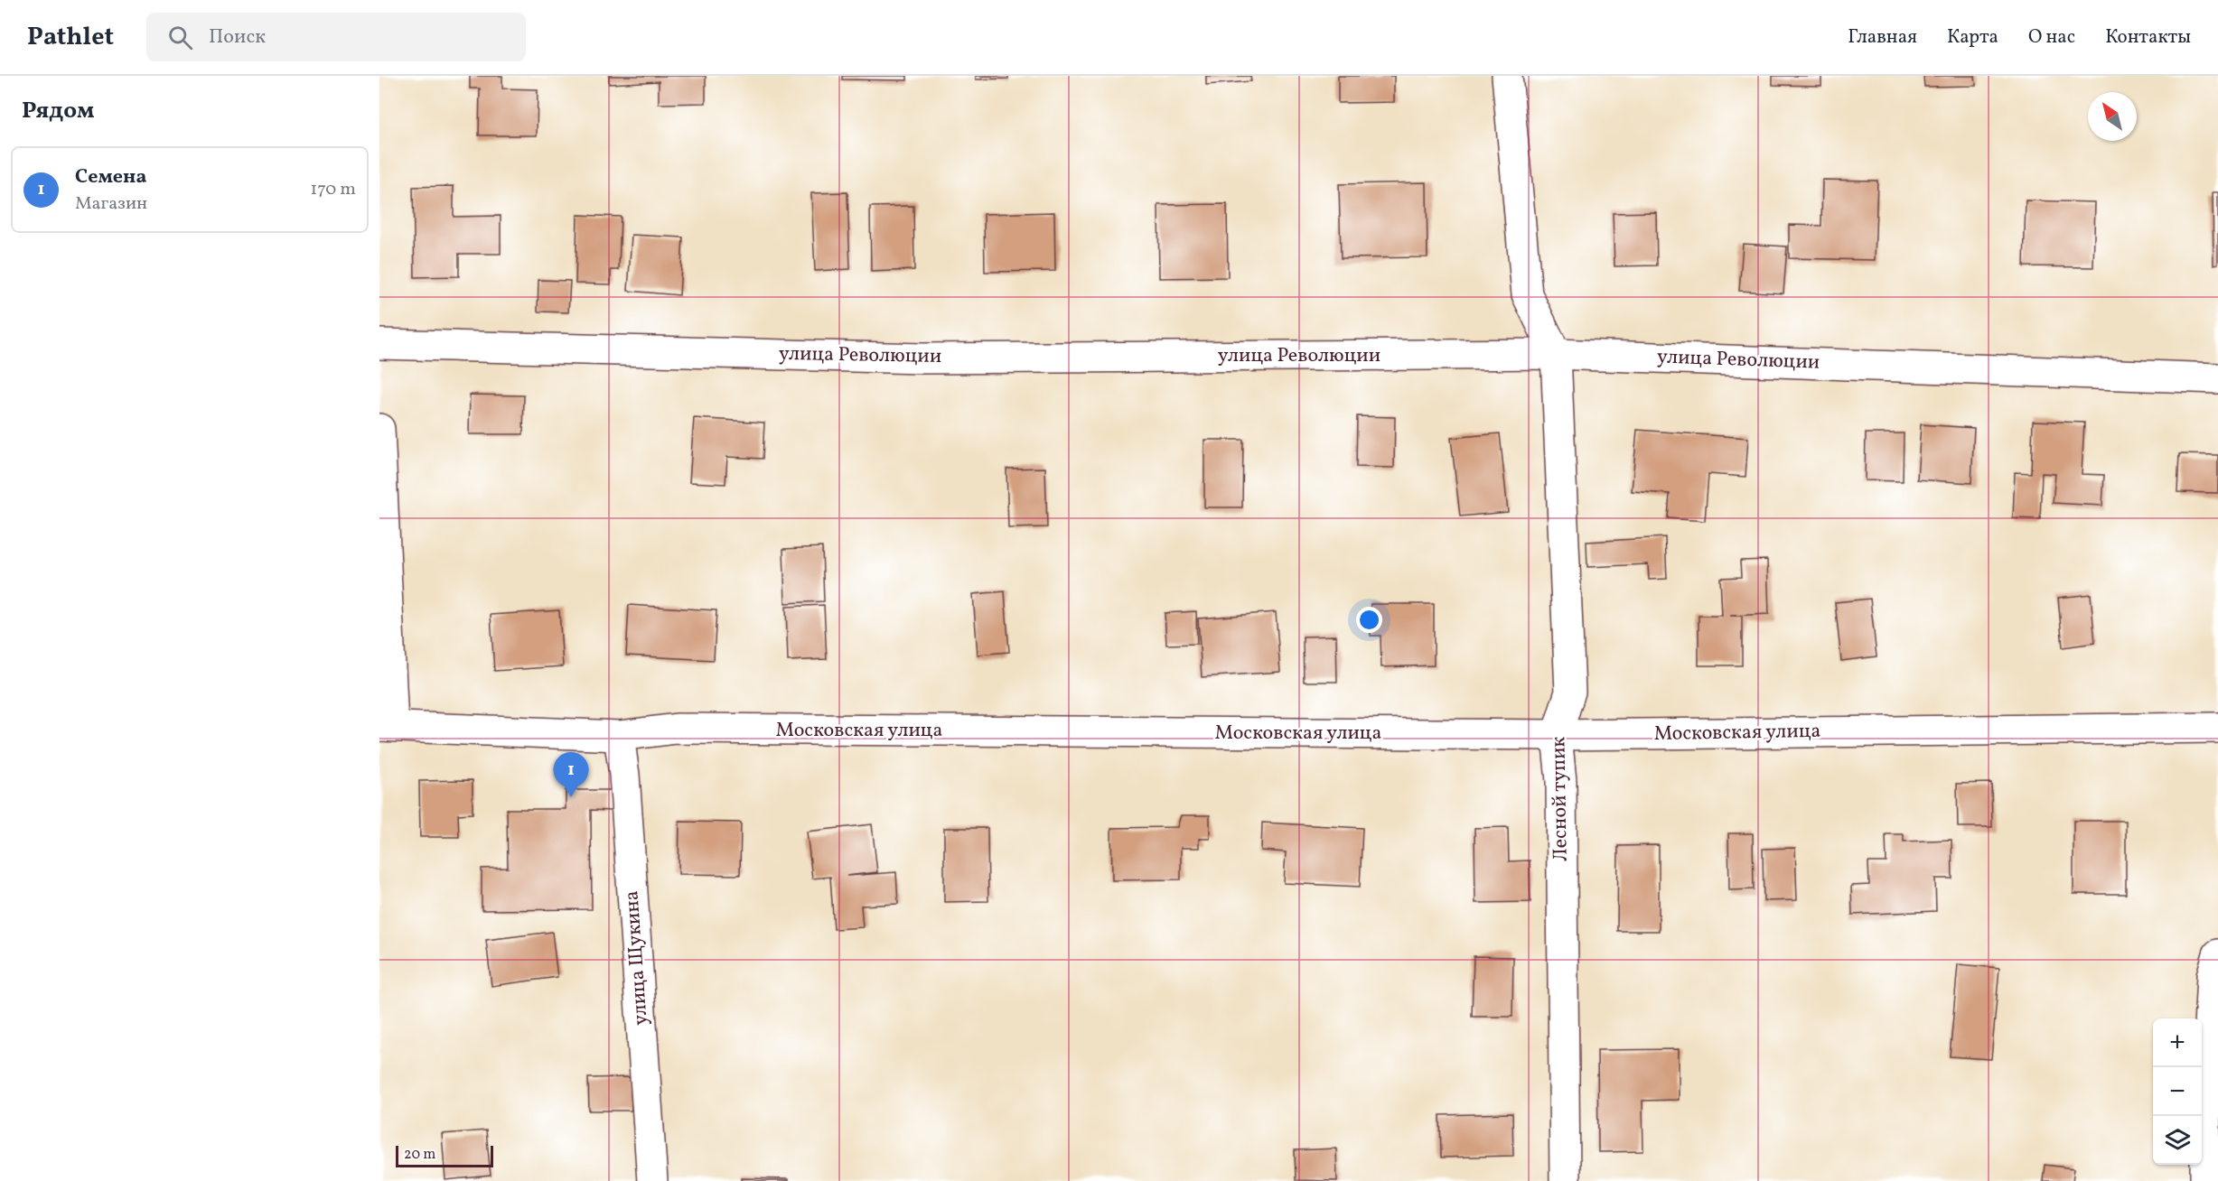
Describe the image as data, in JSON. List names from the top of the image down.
{
  "streets": {
    "street": [
      "улица Революции",
      "Московская улица",
      "Лесной тупик",
      "улица Щукина"
    ]
  },
  "crossings": [
    ["улица Революции", "Лесной тупик"],
    ["Московская улица", "Лесной тупик"],
    ["Московская улица", "улица Щукина"]
  ],
  "scale_bar": "20 m",
  "north": "top left",
  "page": {
    "header": "Pathlet",
    "search": "Поиск",
    "nav": [
      "Главная",
      "Карта",
      "О нас",
      "Контакты"
    ],
    "heading": "Рядом",
    "list": [
      {
        "mark": "1",
        "name": "Семена",
        "note": "Магазин",
        "value": "170 m"
      }
    ],
    "pins": "1",
    "map_buttons": ["+", "−"],
    "scale": "20 m"
  }
}
